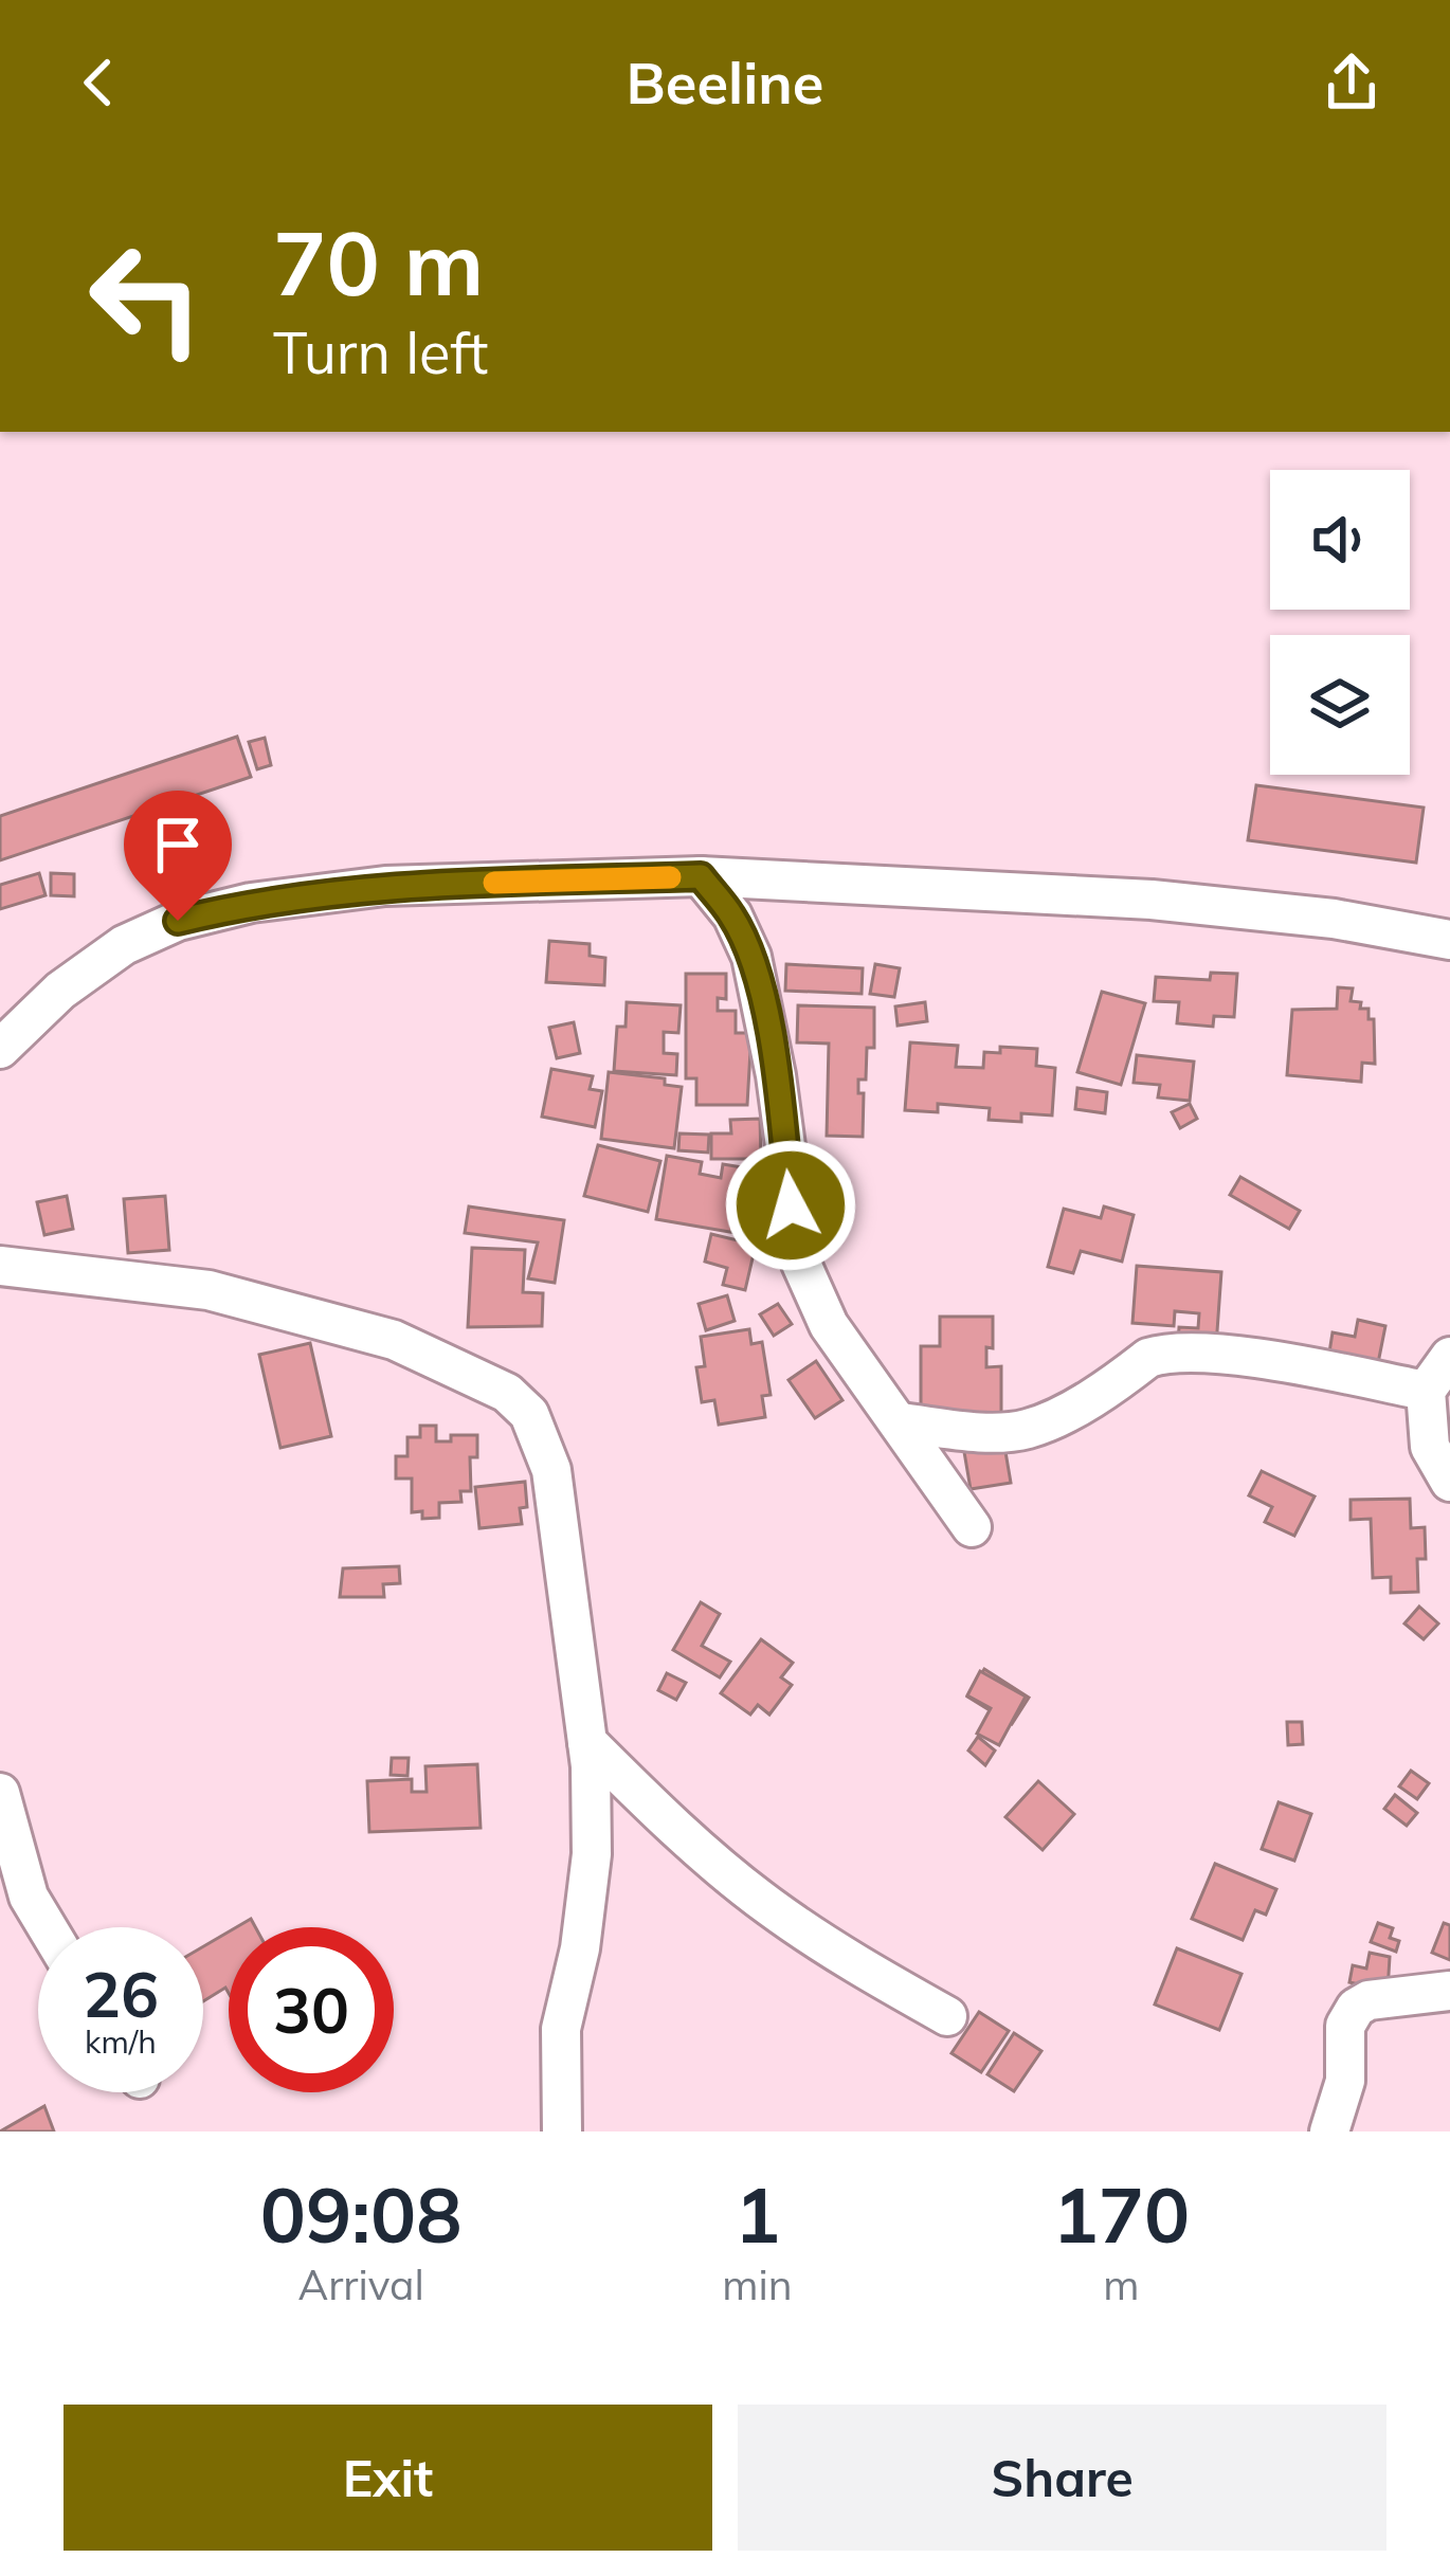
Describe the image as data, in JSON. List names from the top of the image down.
{
  "page": {
    "header": "Beeline",
    "turn": ["70 m", "Turn left"],
    "speed": "26 km/h",
    "limit": "30",
    "eta": [
      "09:08",
      "Arrival",
      "1",
      "min",
      "170",
      "m"
    ],
    "buttons": ["Exit", "Share"]
  }
}
